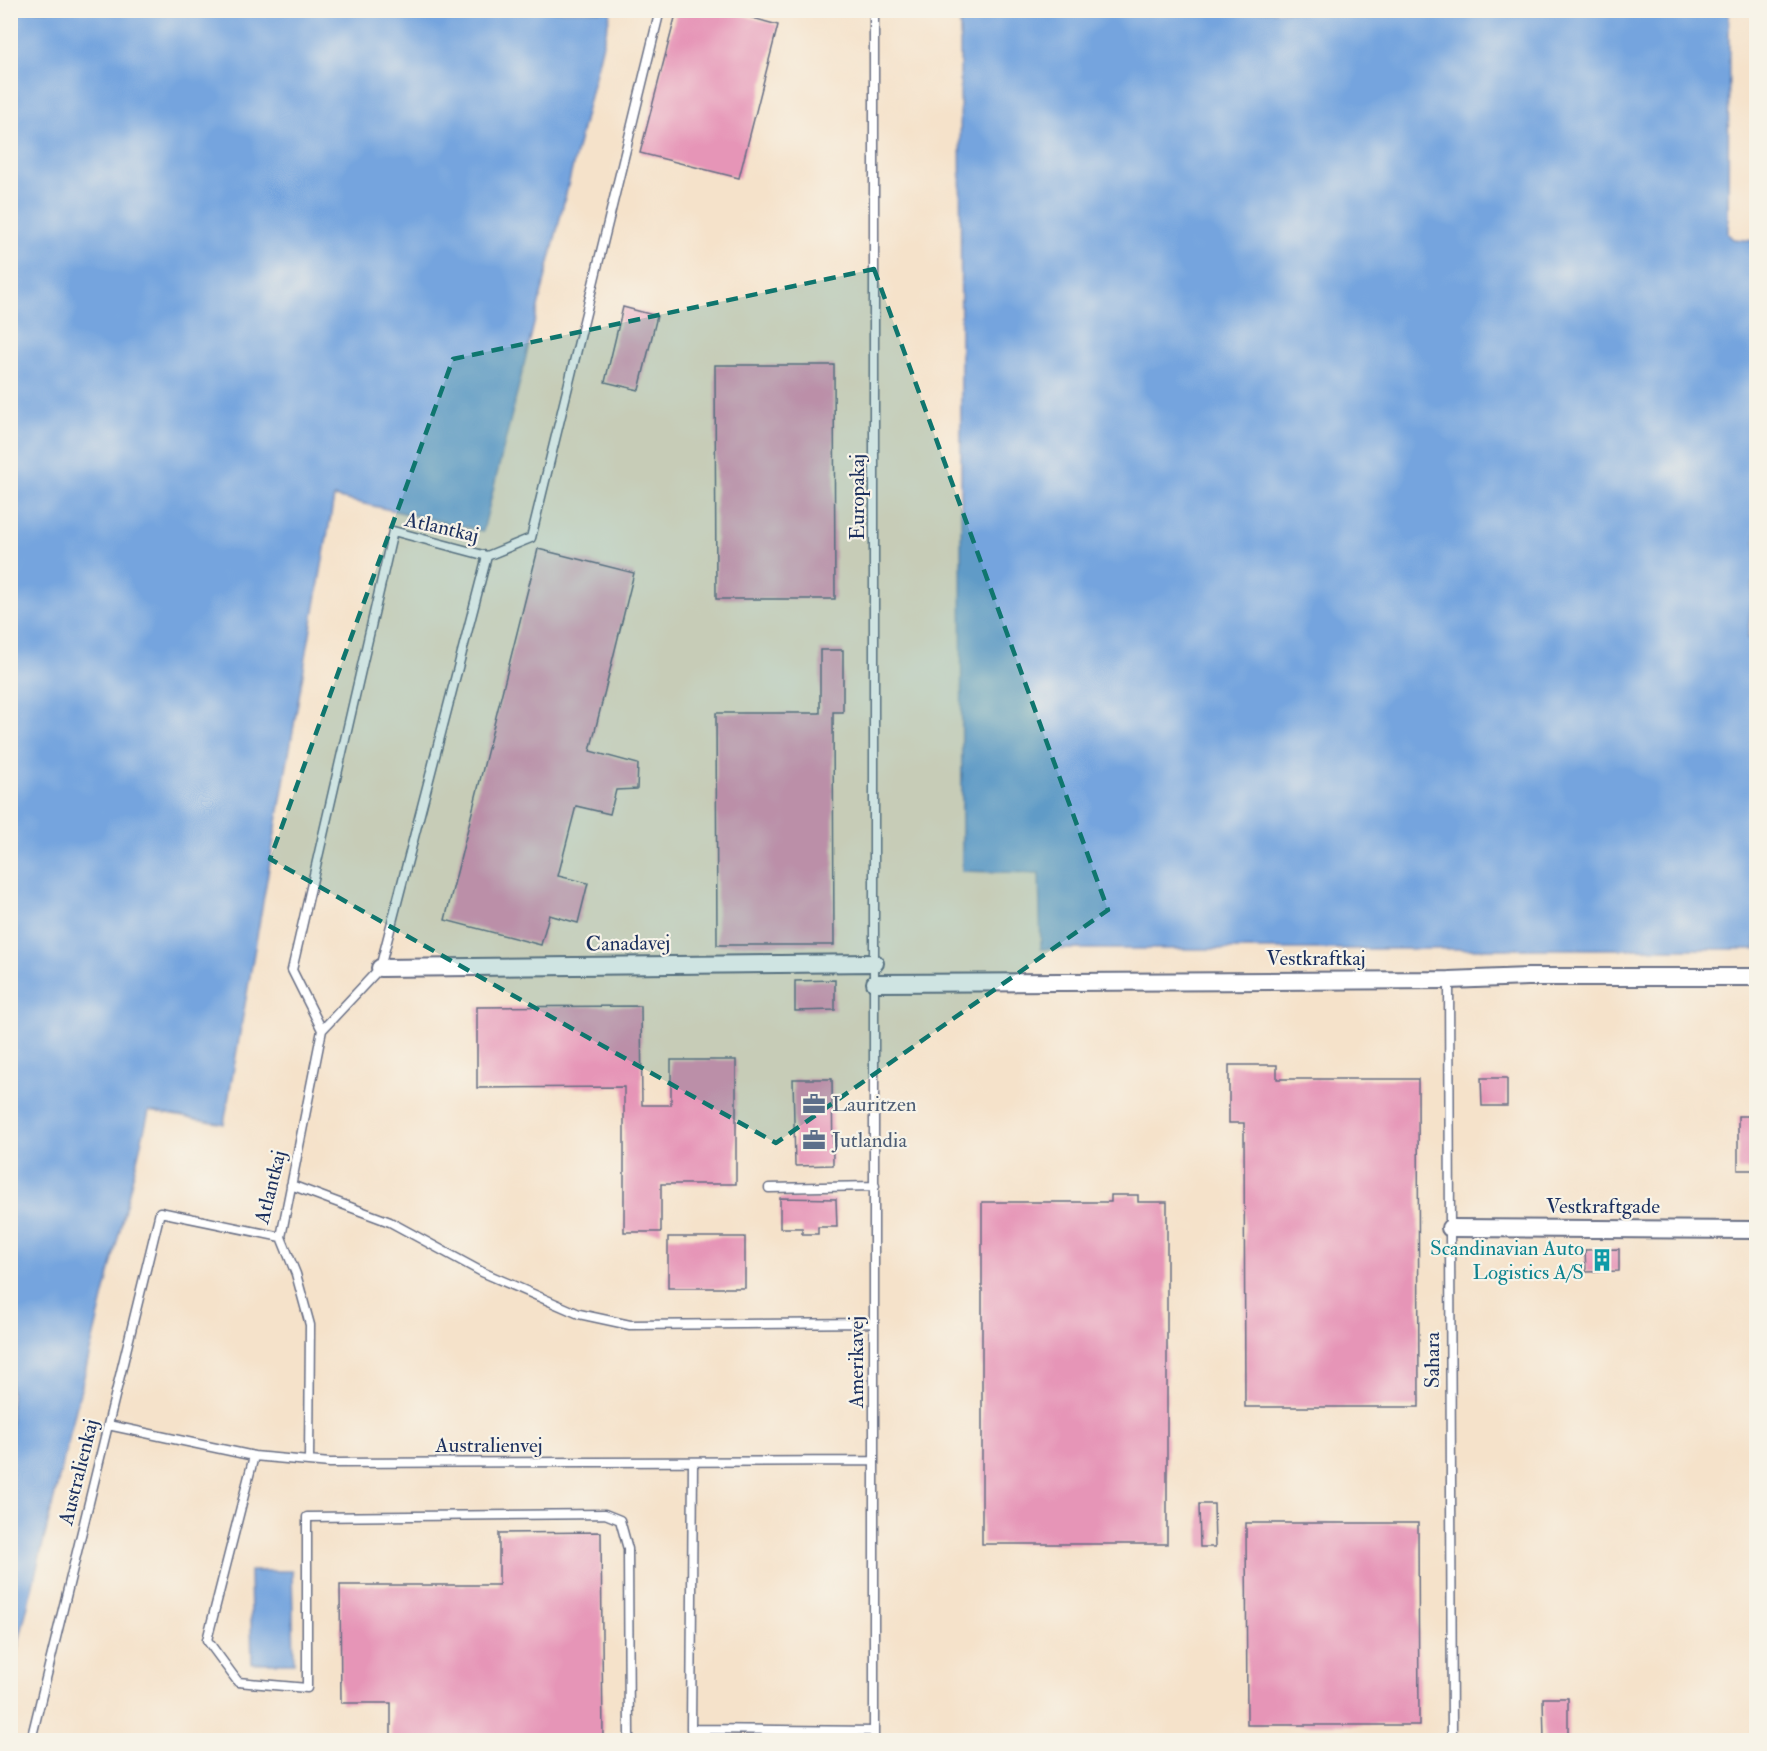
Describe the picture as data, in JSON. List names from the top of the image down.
{
  "streets": {
    "street": ["Canadavej", "Vestkraftkaj", "Vestkraftgade"],
    "lane": [
      "Europakaj",
      "Atlantkaj",
      "Sahara",
      "Amerikavej",
      "Australienvej",
      "Australienkaj"
    ]
  },
  "crossings": [
    ["Europakaj", "Canadavej"],
    ["Europakaj", "Vestkraftkaj"],
    ["Europakaj", "Amerikavej"],
    ["Atlantkaj", "Canadavej"],
    ["Atlantkaj", "Australienkaj"],
    ["Vestkraftkaj", "Sahara"],
    ["Vestkraftkaj", "Amerikavej"],
    ["Vestkraftgade", "Sahara"],
    ["Amerikavej", "Australienvej"],
    ["Australienvej", "Australienkaj"]
  ],
  "places": {
    "office": ["Lauritzen", "Jutlandia"],
    "building": ["Scandinavian Auto Logistics A/S"]
  }
}
